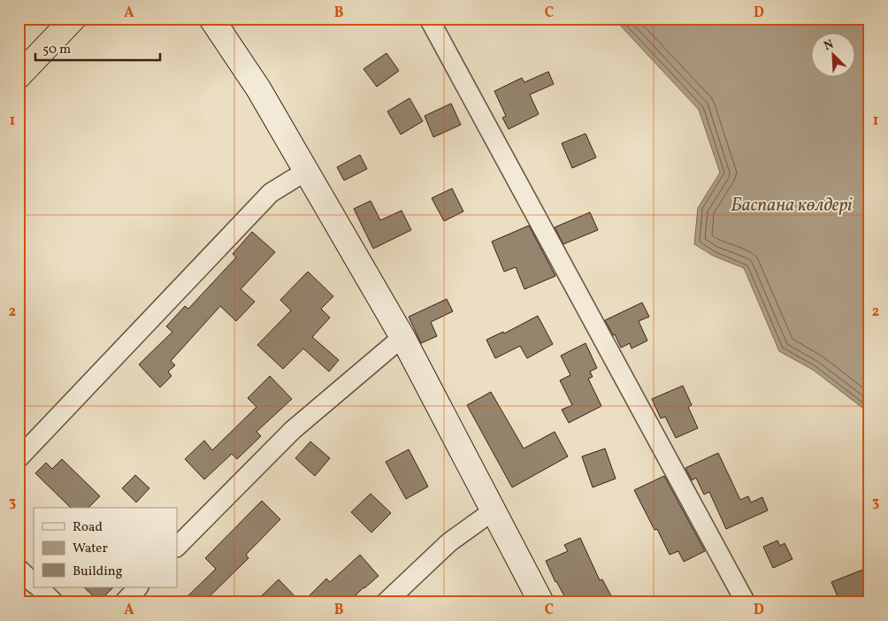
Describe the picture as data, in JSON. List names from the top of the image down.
{
  "water": ["Баспана көлдері"],
  "legend": ["Road", "Water", "Building"],
  "scale_bar": "50 m",
  "north": "top left",
  "grid": {
    "columns": [
      "A",
      "B",
      "C",
      "D"
    ],
    "rows": ["1", "2", "3"]
  }
}
